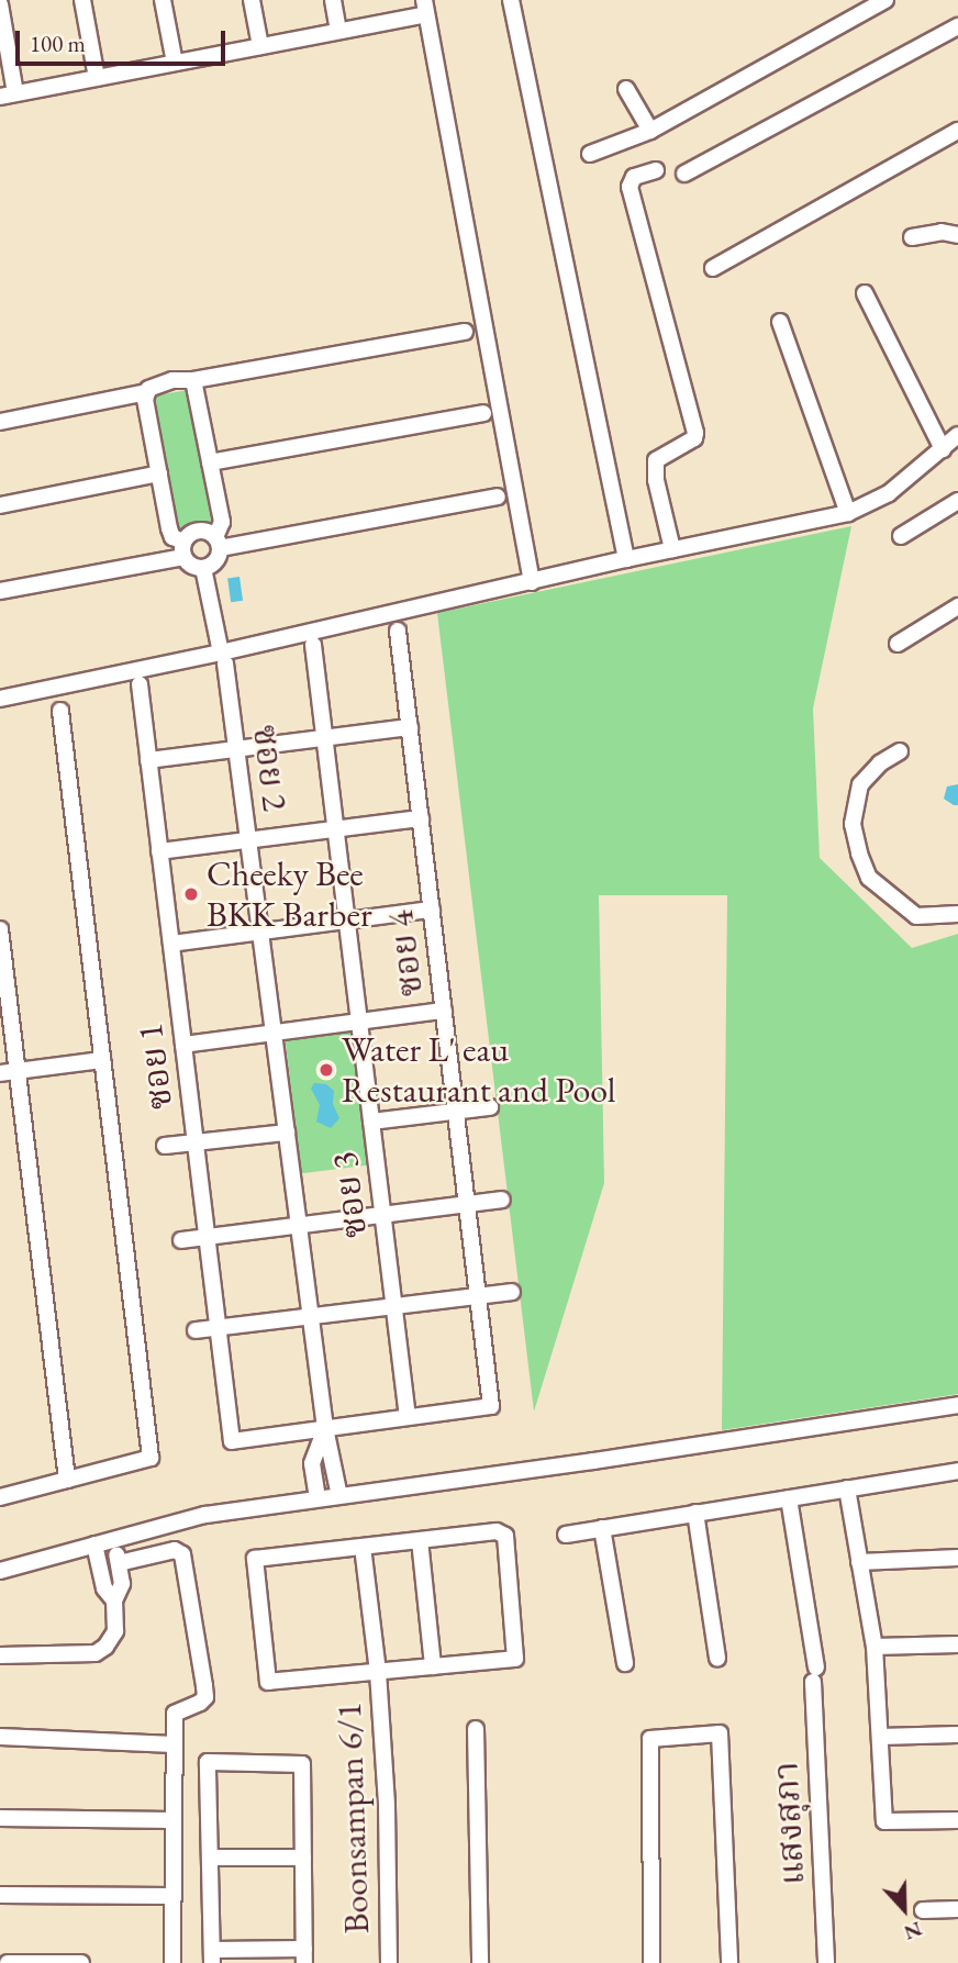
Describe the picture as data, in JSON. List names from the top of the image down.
{
  "streets": {
    "street": [
      "ซอย 2",
      "ซอย 4",
      "ซอย 1",
      "ซอย 3",
      "Boonsampan 6/1",
      "แสงสุภา"
    ]
  },
  "crossings": [
    ["ซอย 2", "ซอย 1"],
    ["ซอย 4", "ซอย 3"]
  ],
  "places": ["Cheeky Bee BKK Barber", "Water L' eau Restaurant and Pool"],
  "scale_bar": "100 m",
  "north": "bottom"
}
